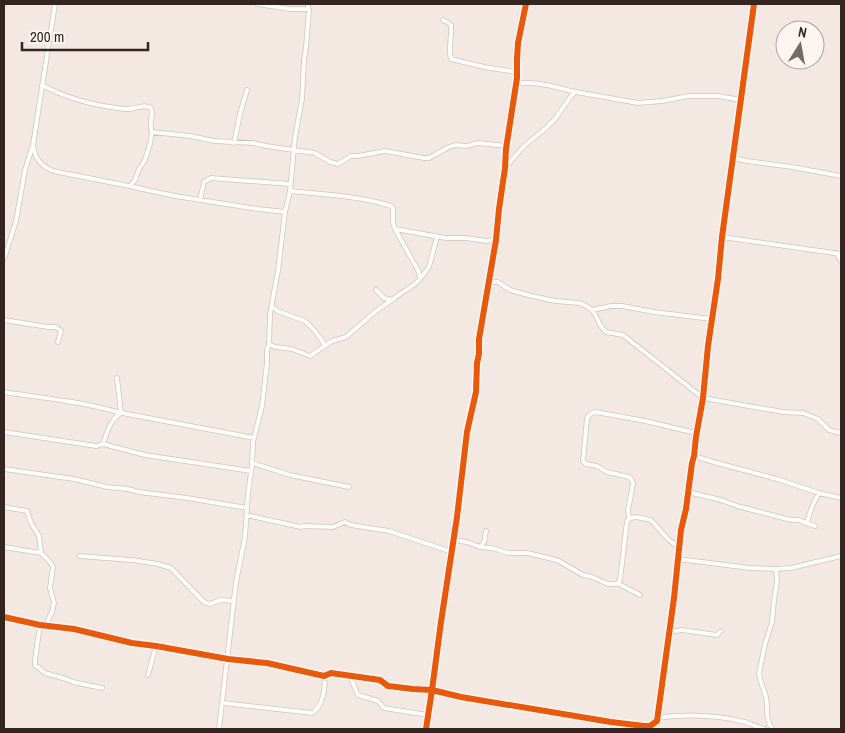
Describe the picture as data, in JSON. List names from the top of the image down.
{
  "scale_bar": "200 m",
  "north": "top"
}
